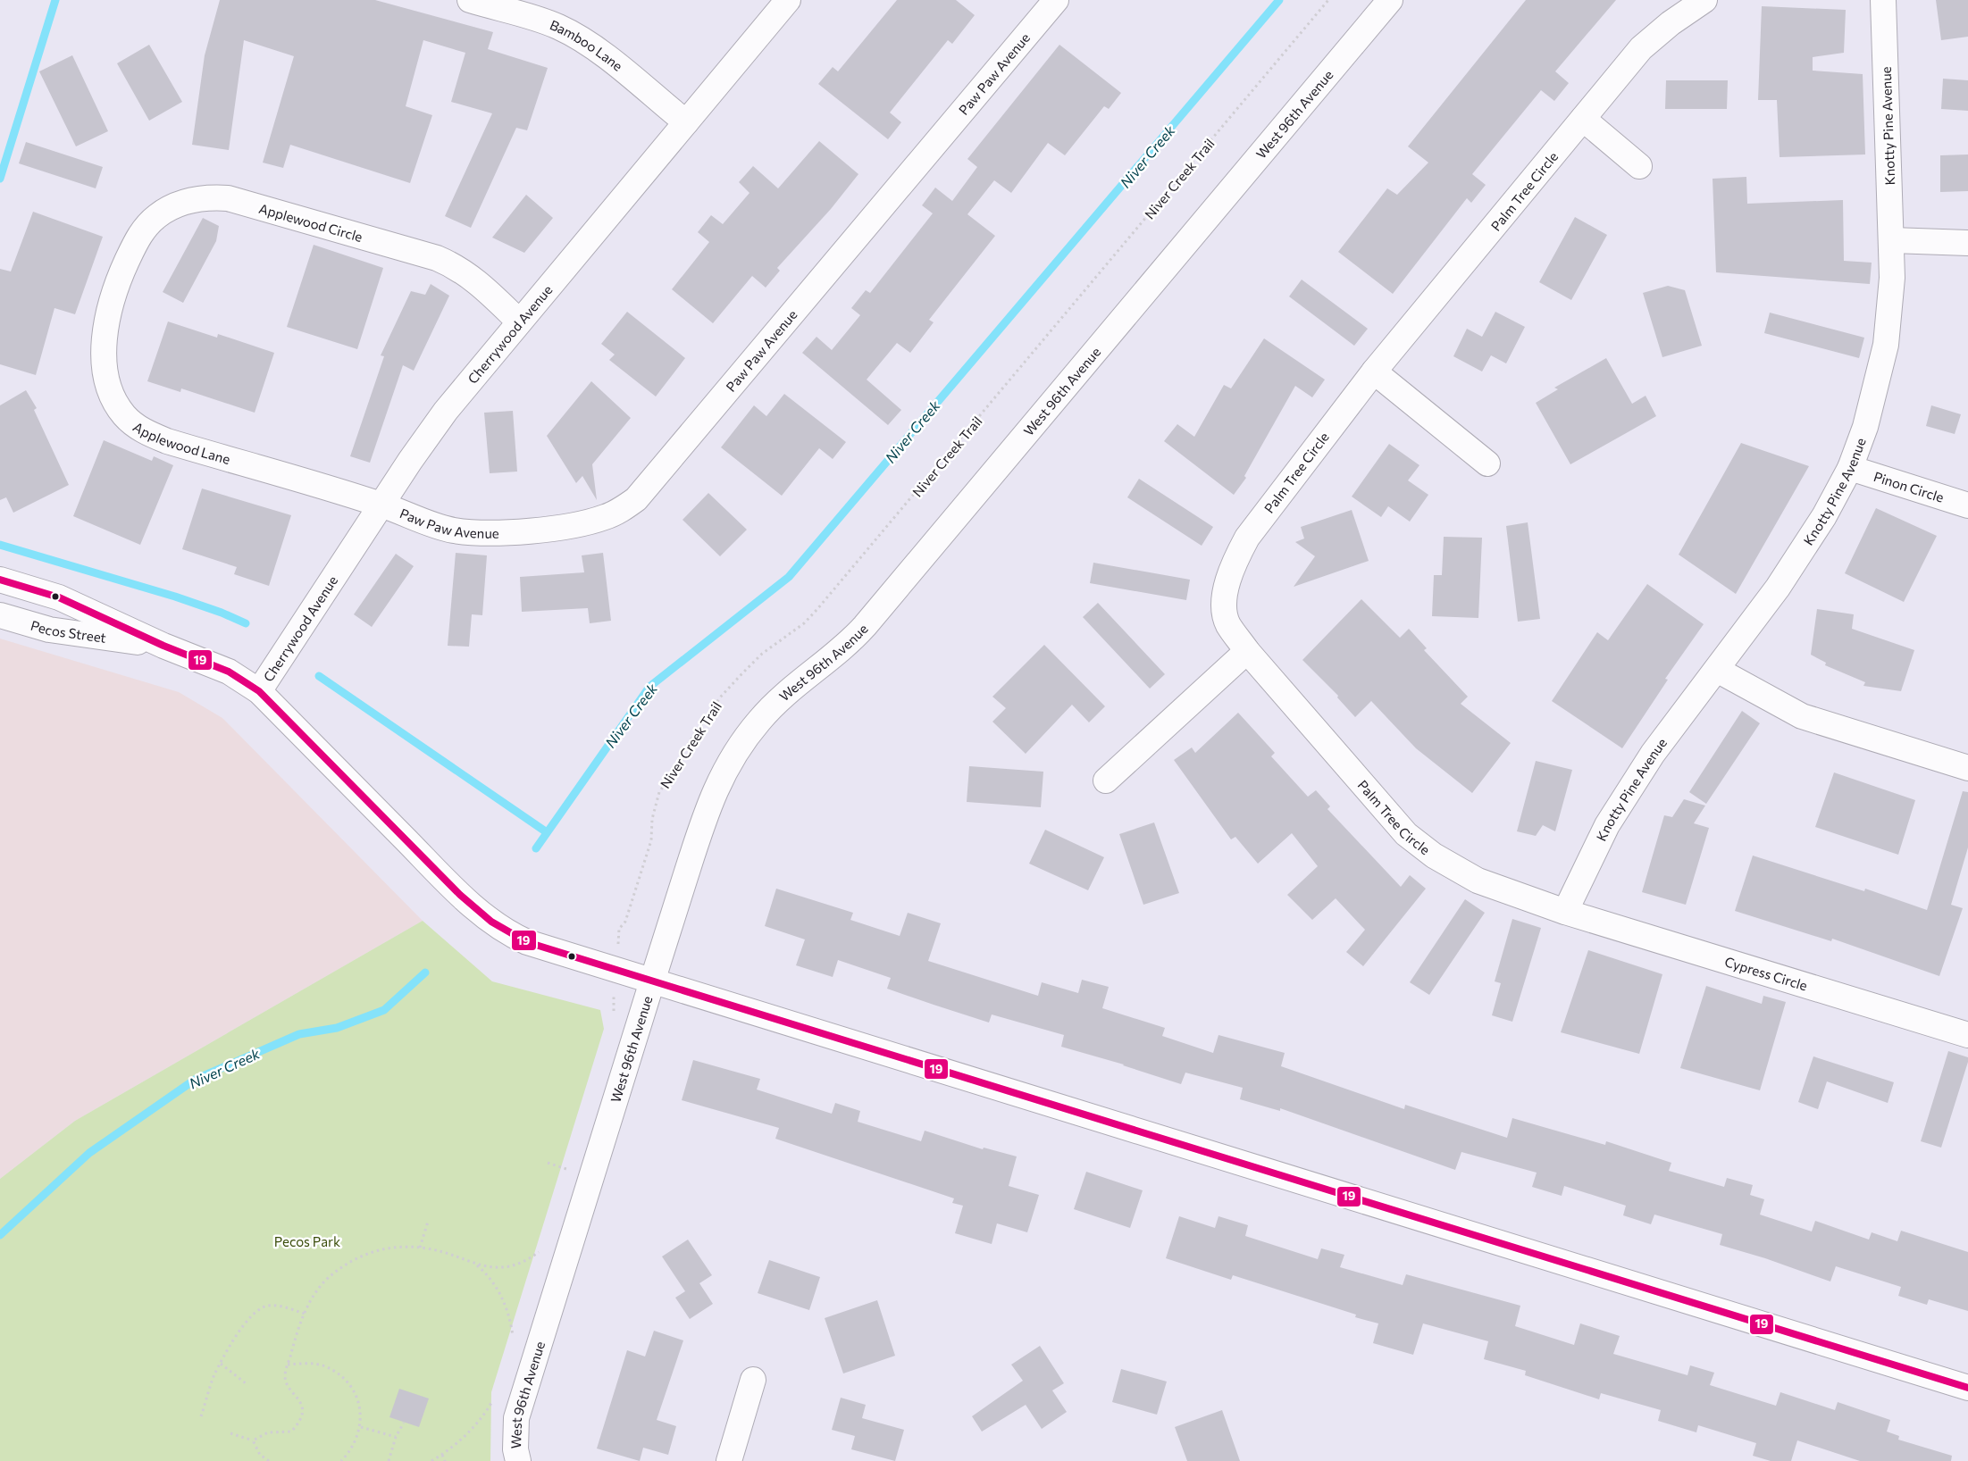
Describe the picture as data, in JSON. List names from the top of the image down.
{
  "streets": {
    "street": [
      "Bamboo Lane",
      "Paw Paw Avenue",
      "West 96th Avenue",
      "Knotty Pine Avenue",
      "Palm Tree Circle",
      "Applewood Circle",
      "Cherrywood Avenue",
      "Applewood Lane",
      "Pinon Circle",
      "Pecos Street",
      "Cypress Circle"
    ],
    "path": ["Niver Creek Trail"]
  },
  "crossings": [
    ["Bamboo Lane", "Cherrywood Avenue"],
    ["Paw Paw Avenue", "Cherrywood Avenue"],
    ["Paw Paw Avenue", "Applewood Lane"],
    ["West 96th Avenue", "Pecos Street"],
    ["Knotty Pine Avenue", "Palm Tree Circle"],
    ["Knotty Pine Avenue", "Pinon Circle"],
    ["Knotty Pine Avenue", "Cypress Circle"],
    ["Palm Tree Circle", "Cypress Circle"],
    ["Applewood Circle", "Cherrywood Avenue"],
    ["Applewood Circle", "Applewood Lane"],
    ["Cherrywood Avenue", "Applewood Lane"],
    ["Cherrywood Avenue", "Pecos Street"]
  ],
  "water": ["Niver Creek"],
  "parks": ["Pecos Park"],
  "lines": ["transit line 19"]
}
